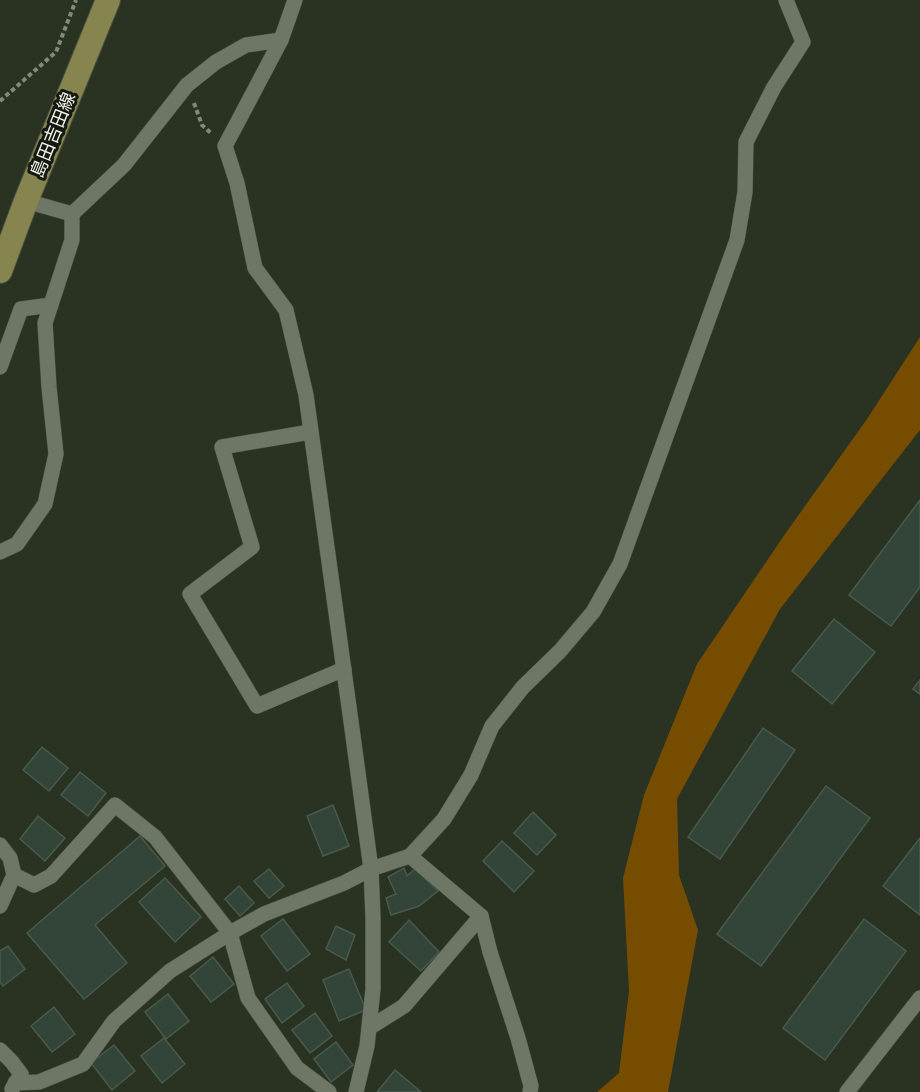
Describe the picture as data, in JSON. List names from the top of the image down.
{
  "streets": {
    "main road": ["島田吉田線"]
  }
}
